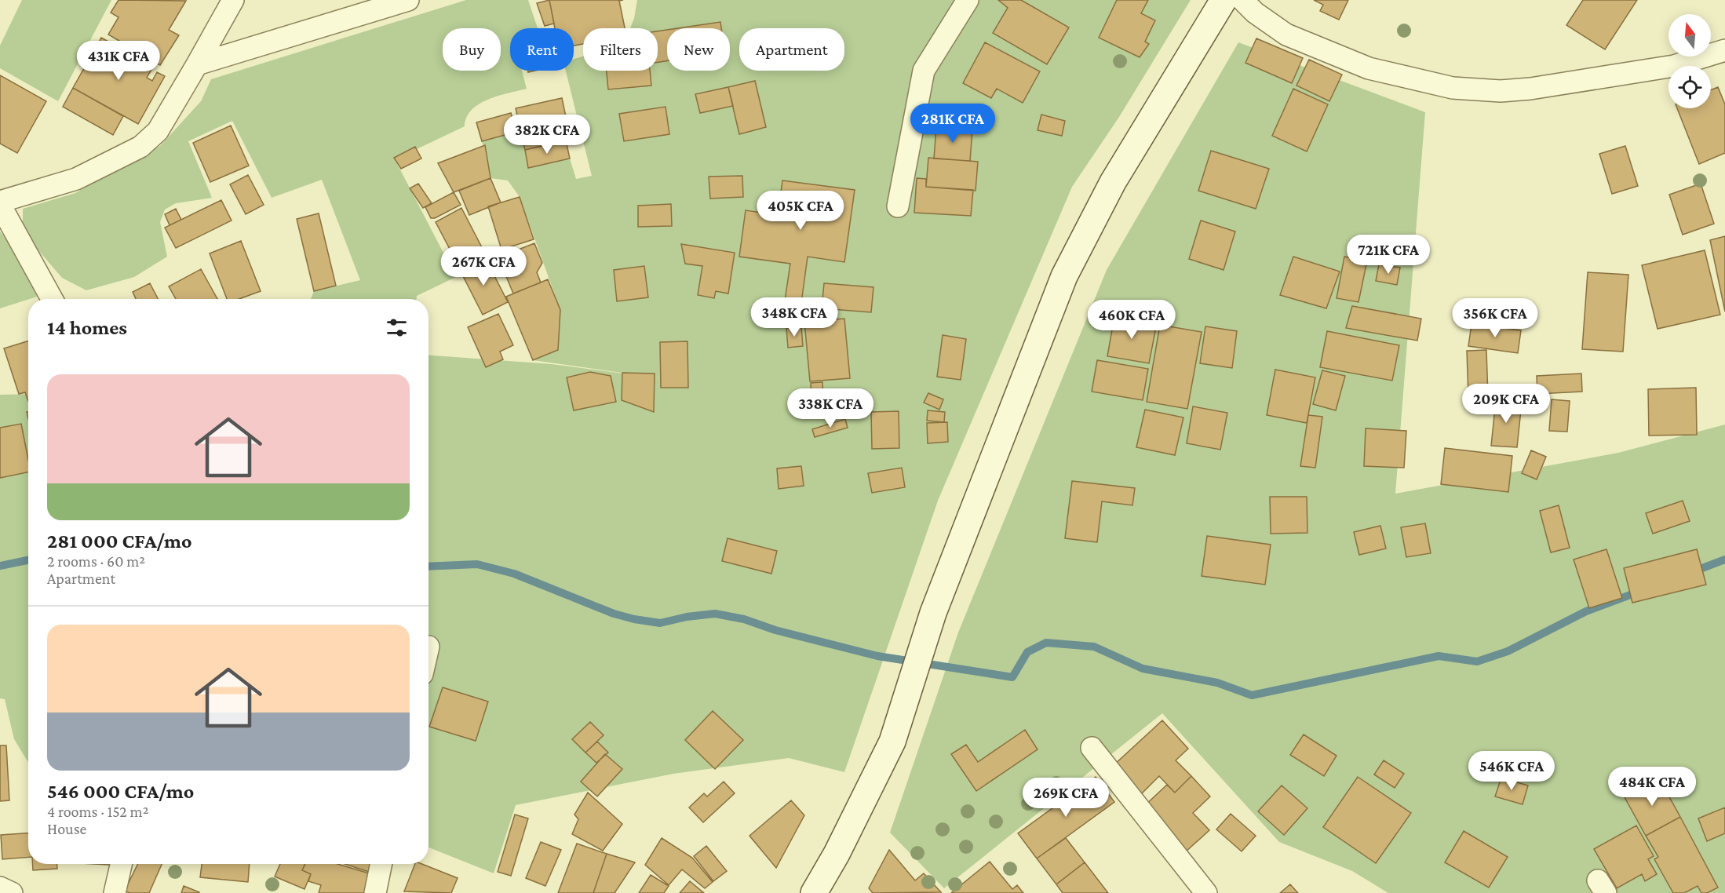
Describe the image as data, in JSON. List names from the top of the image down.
{
  "north": "top",
  "page": {
    "chip": [
      "Buy",
      "Rent",
      "Filters",
      "New",
      "Apartment"
    ],
    "price": [
      "431K CFA",
      "281K CFA",
      "382K CFA",
      "405K CFA",
      "721K CFA",
      "267K CFA",
      "348K CFA",
      "356K CFA",
      "460K CFA",
      "209K CFA",
      "338K CFA",
      "546K CFA",
      "484K CFA",
      "269K CFA"
    ],
    "heading": "14 homes",
    "list": [
      {
        "name": "281 000 CFA/mo",
        "note": "2 rooms · 60 m² · Apartment"
      },
      {
        "name": "546 000 CFA/mo",
        "note": "4 rooms · 152 m² · House"
      }
    ]
  }
}
